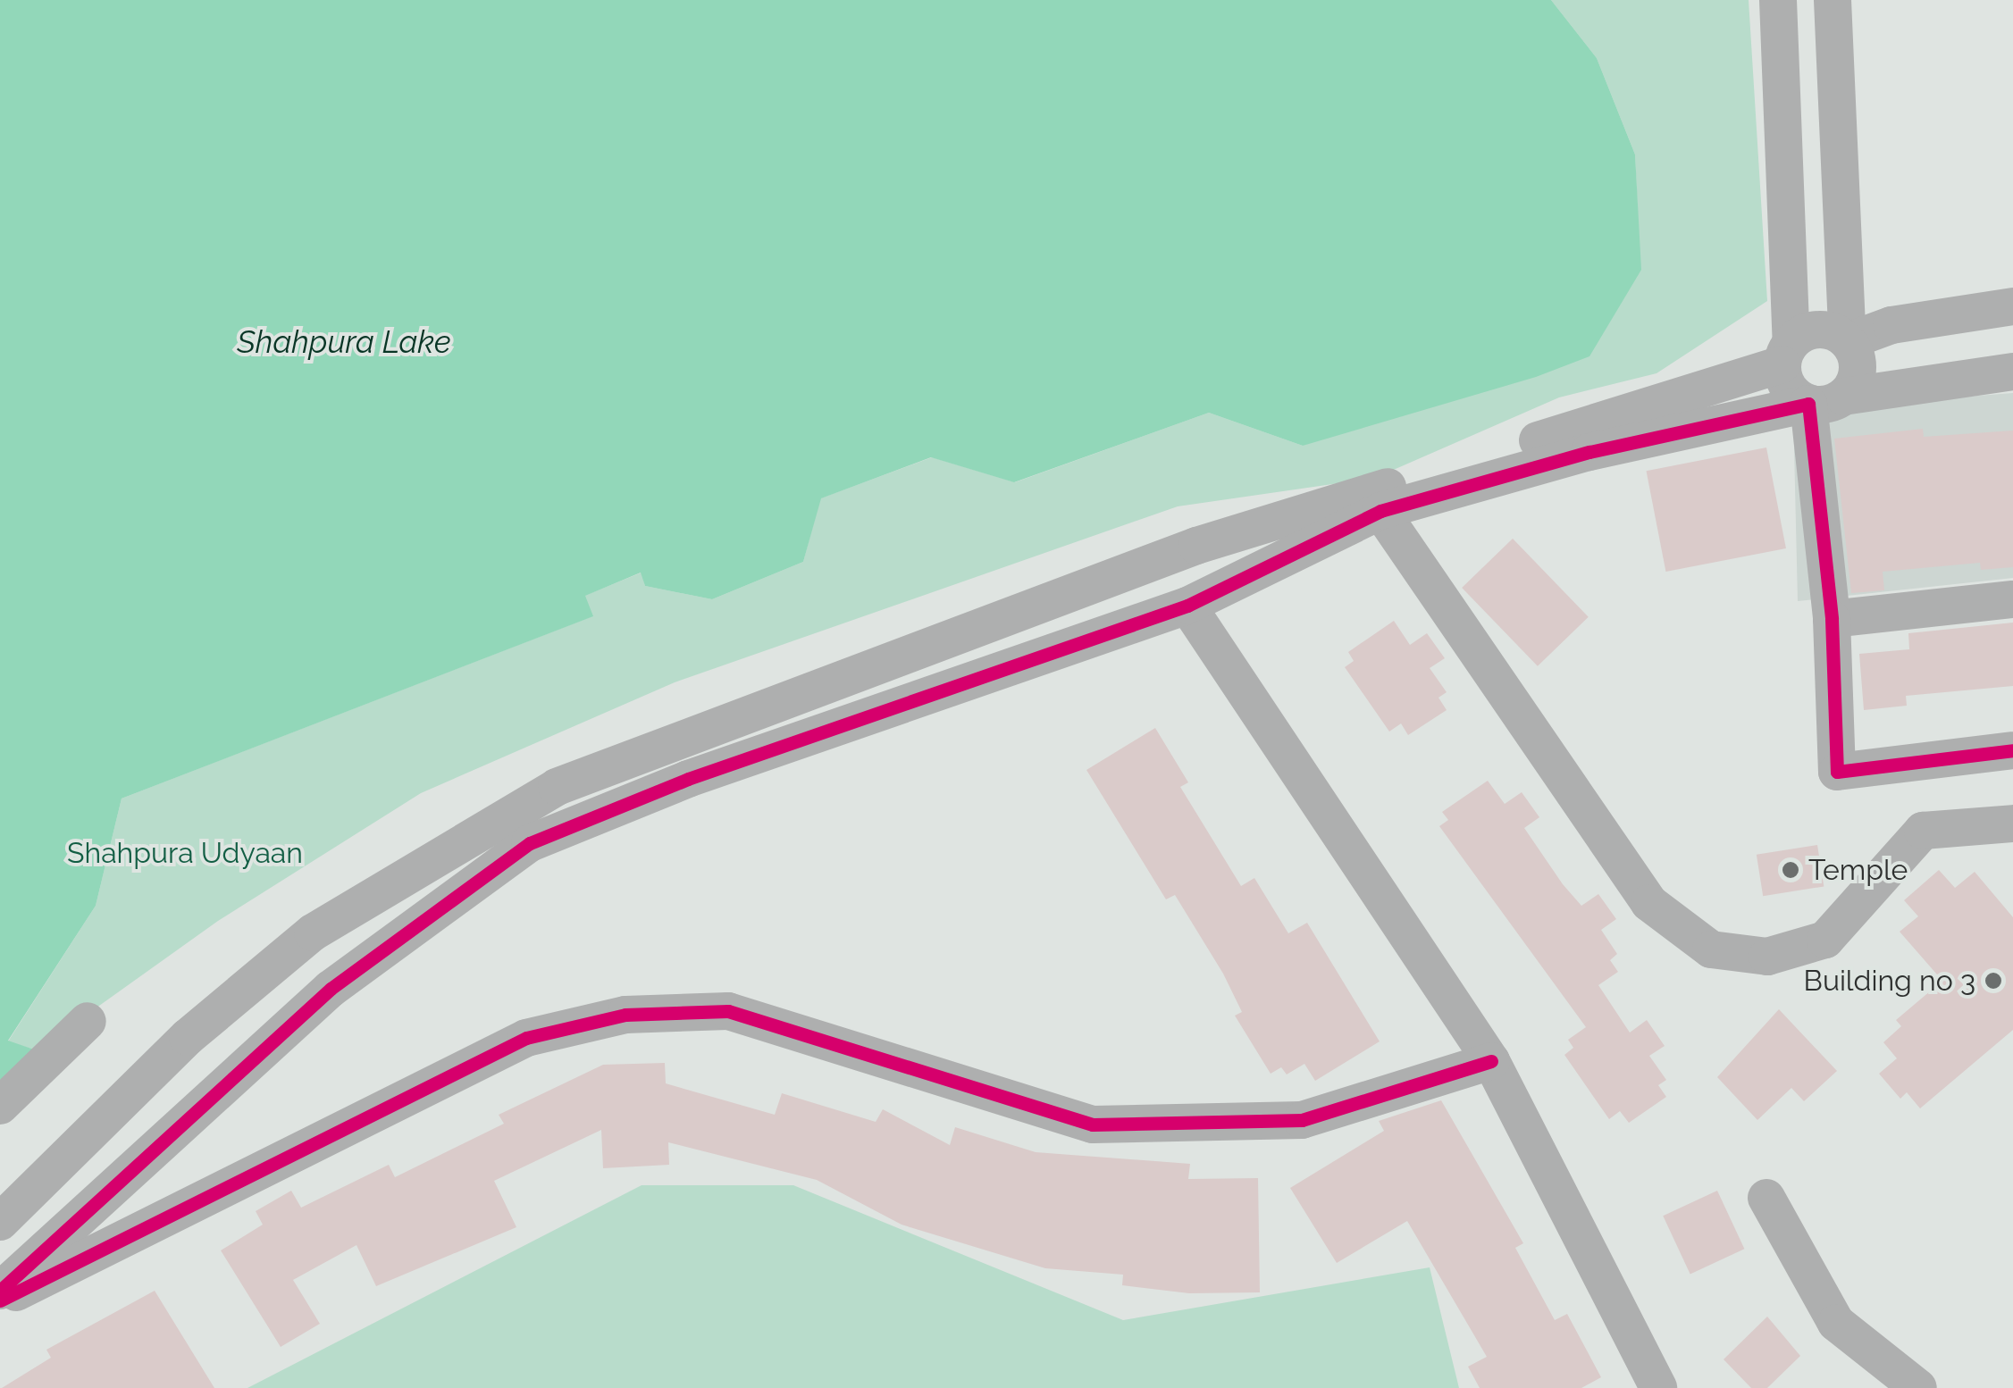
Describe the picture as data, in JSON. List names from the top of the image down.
{
  "water": ["Shahpura Lake"],
  "parks": ["Shahpura Udyaan"],
  "places": ["Temple", "Building no 3"]
}
